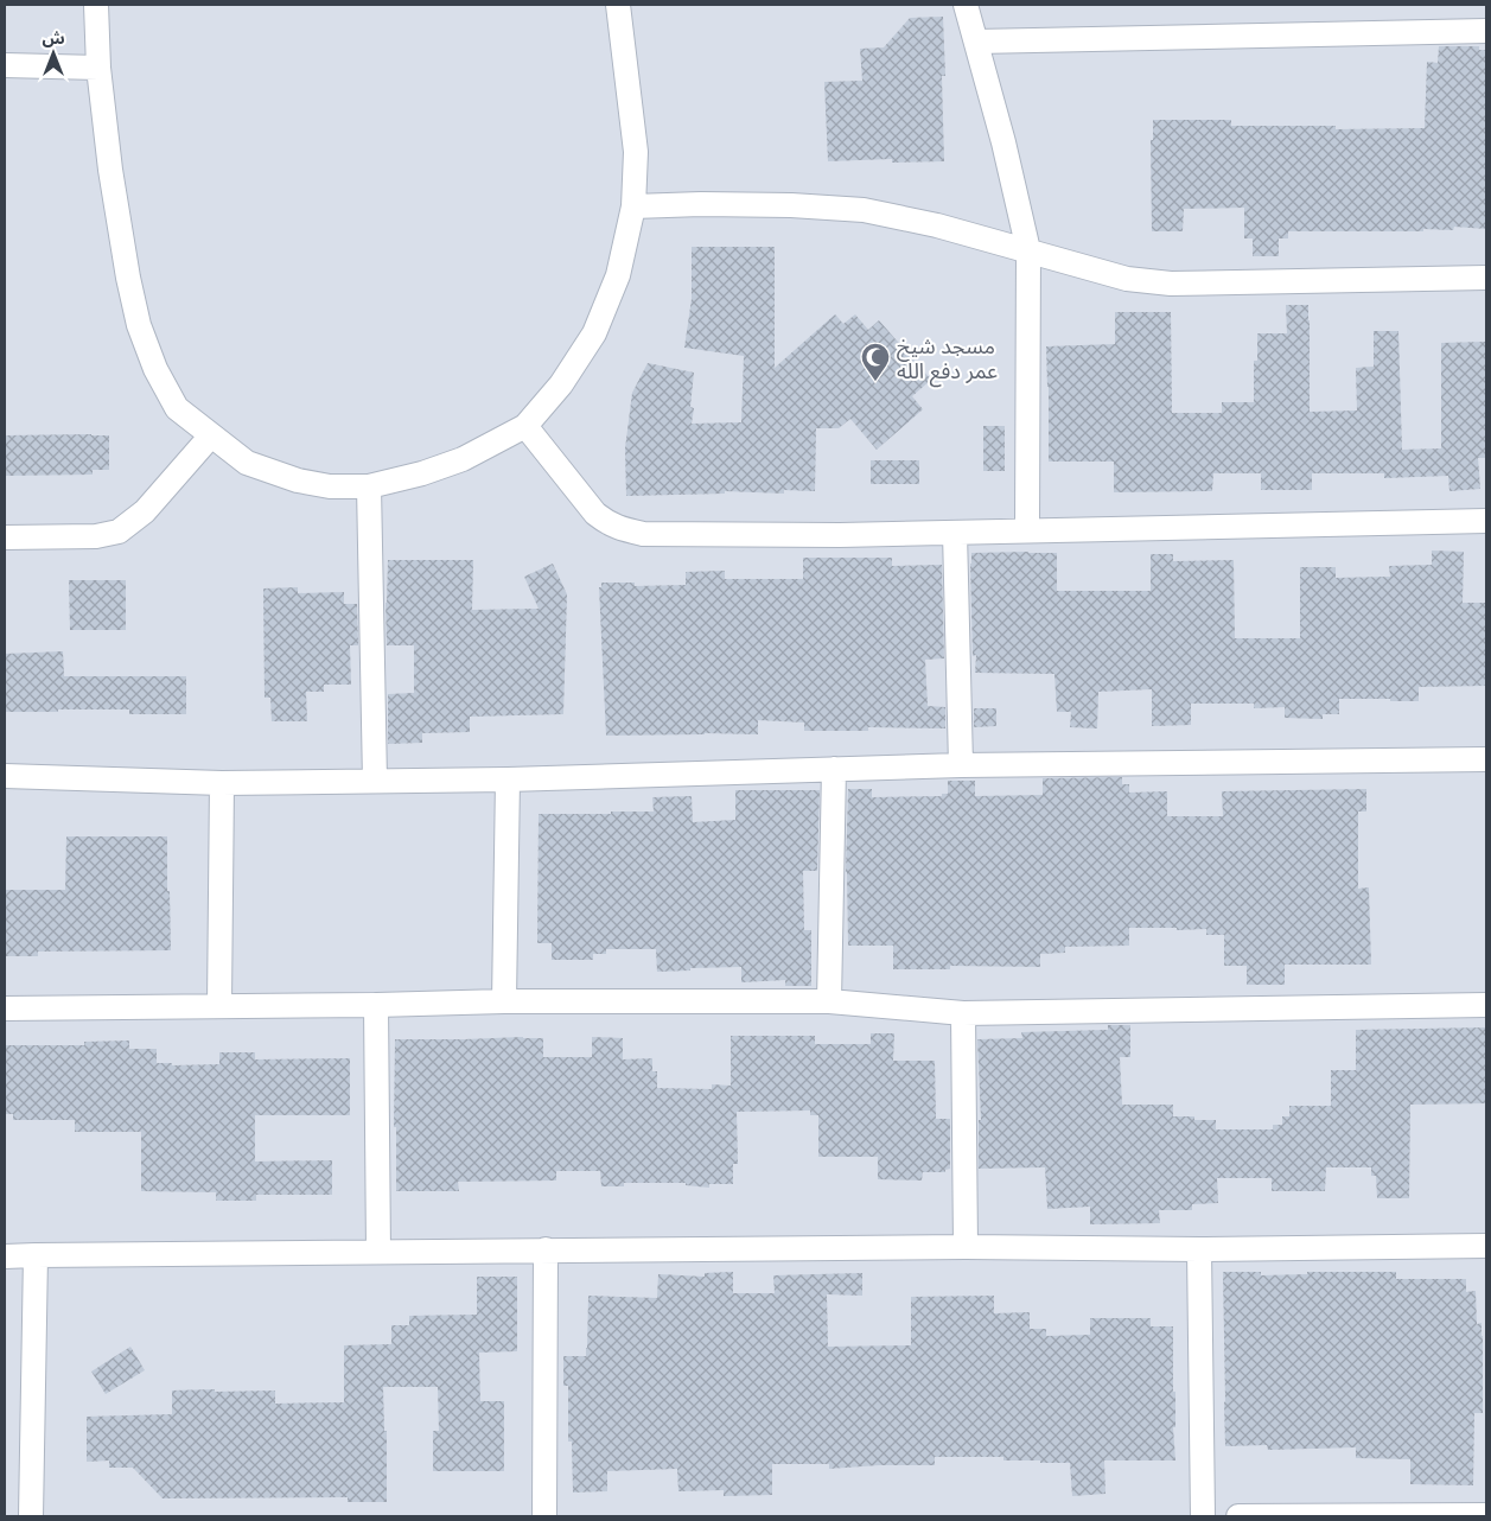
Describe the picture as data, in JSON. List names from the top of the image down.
{
  "places": {
    "mosque": ["مسجد شيخ عمر دفع الله"]
  },
  "north": "top"
}
